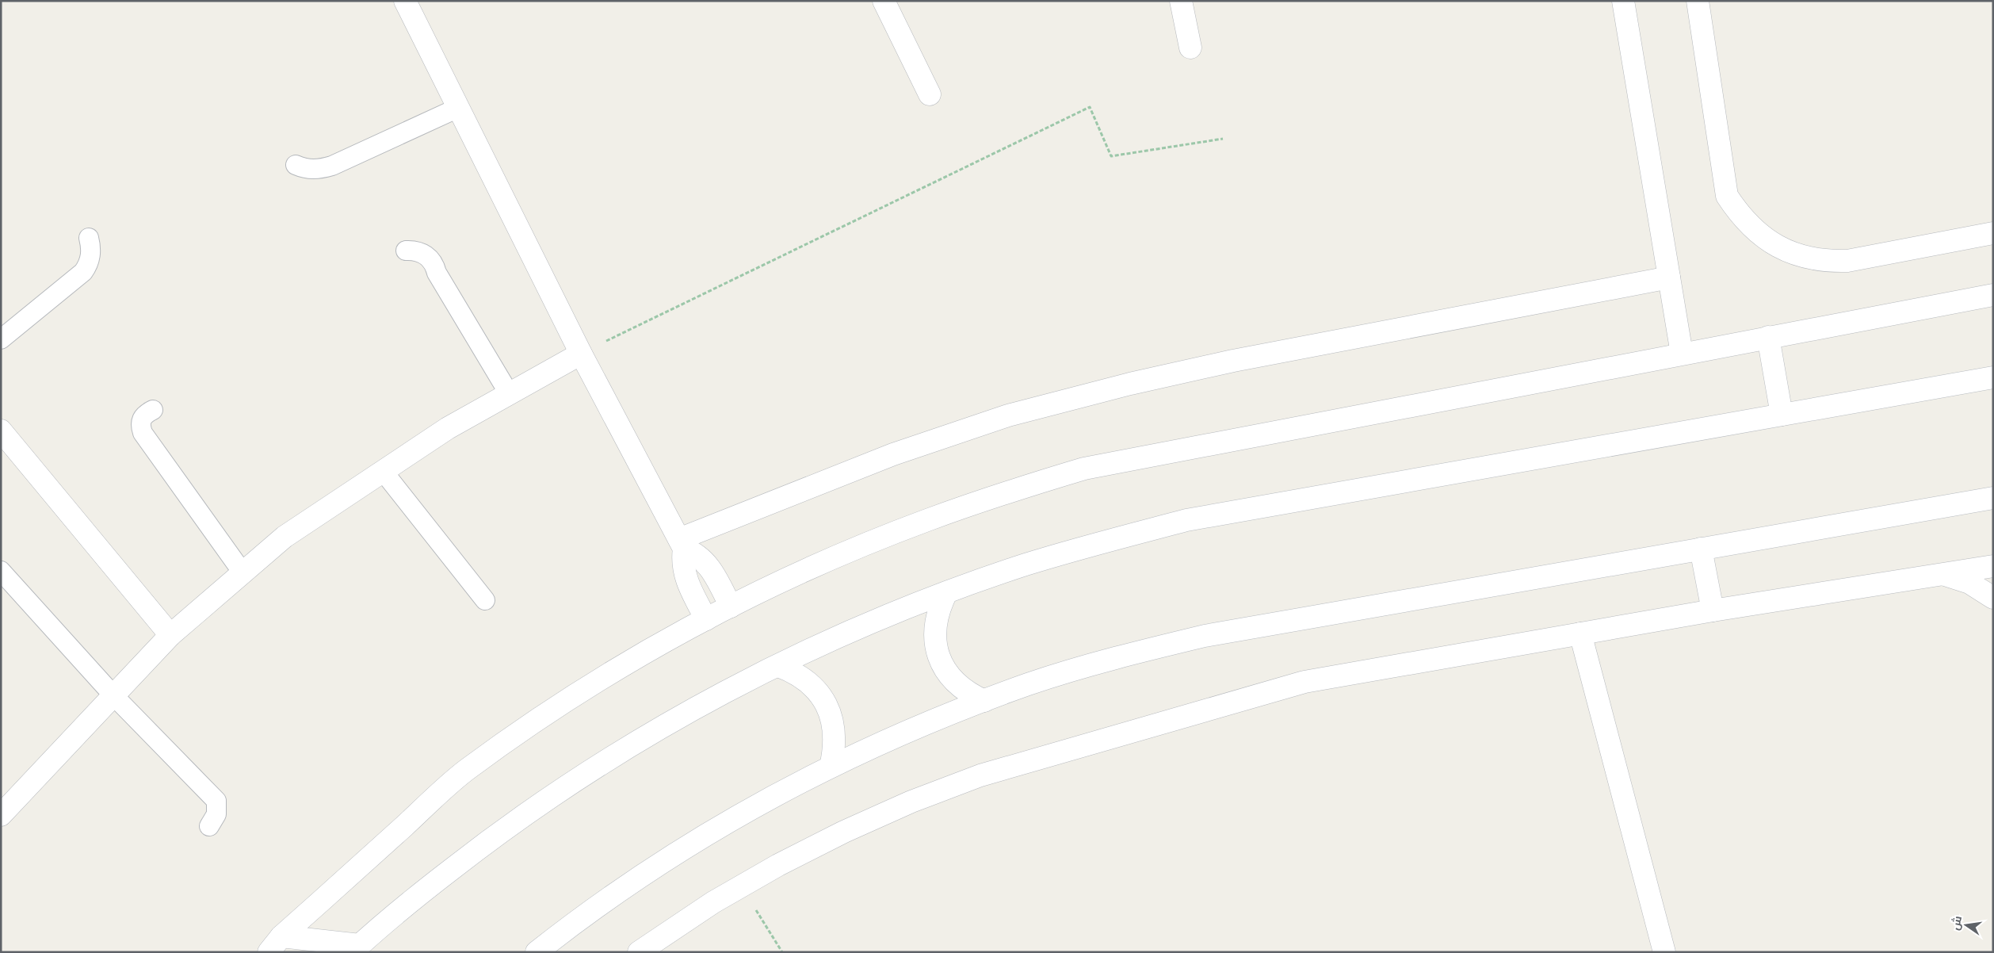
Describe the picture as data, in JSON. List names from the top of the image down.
{
  "north": "left"
}
